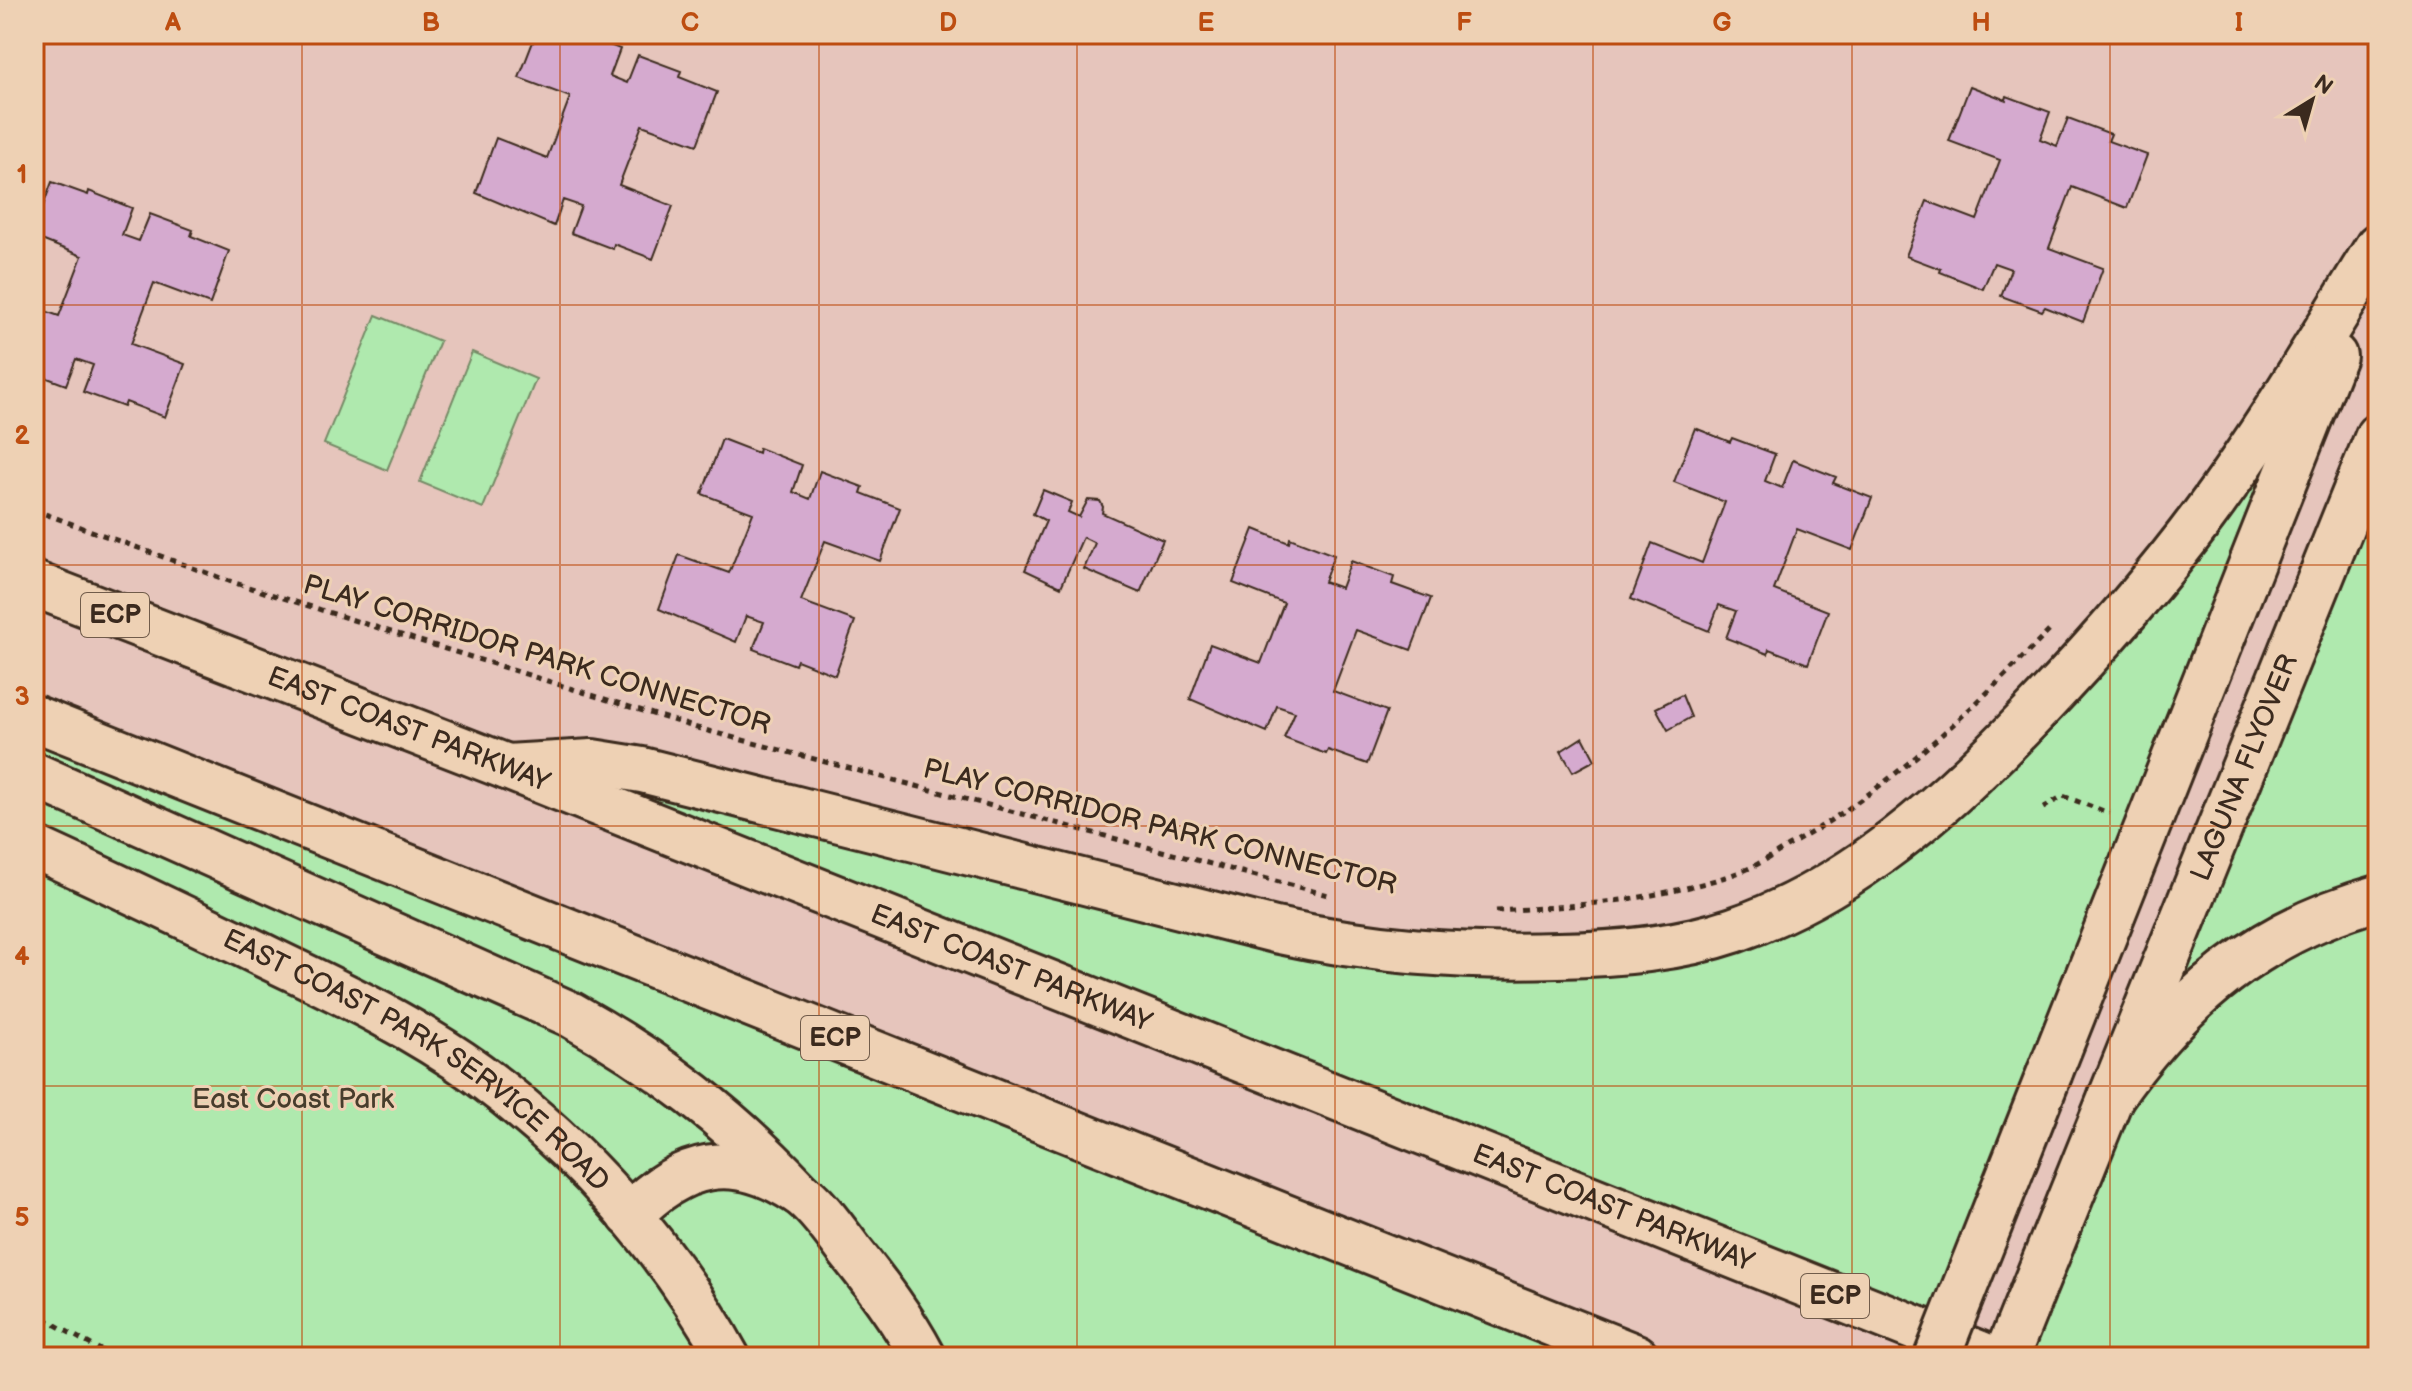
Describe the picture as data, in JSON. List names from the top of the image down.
{
  "streets": {
    "main road": ["ECP", "EAST COAST PARKWAY", "LAGUNA FLYOVER"],
    "street": ["EAST COAST PARK SERVICE ROAD"],
    "path": ["PLAY CORRIDOR PARK CONNECTOR"]
  },
  "parks": ["East Coast Park"],
  "north": "top right",
  "grid": {
    "columns": [
      "A",
      "B",
      "C",
      "D",
      "E",
      "F",
      "G",
      "H",
      "I"
    ],
    "rows": [
      "1",
      "2",
      "3",
      "4",
      "5"
    ]
  }
}
